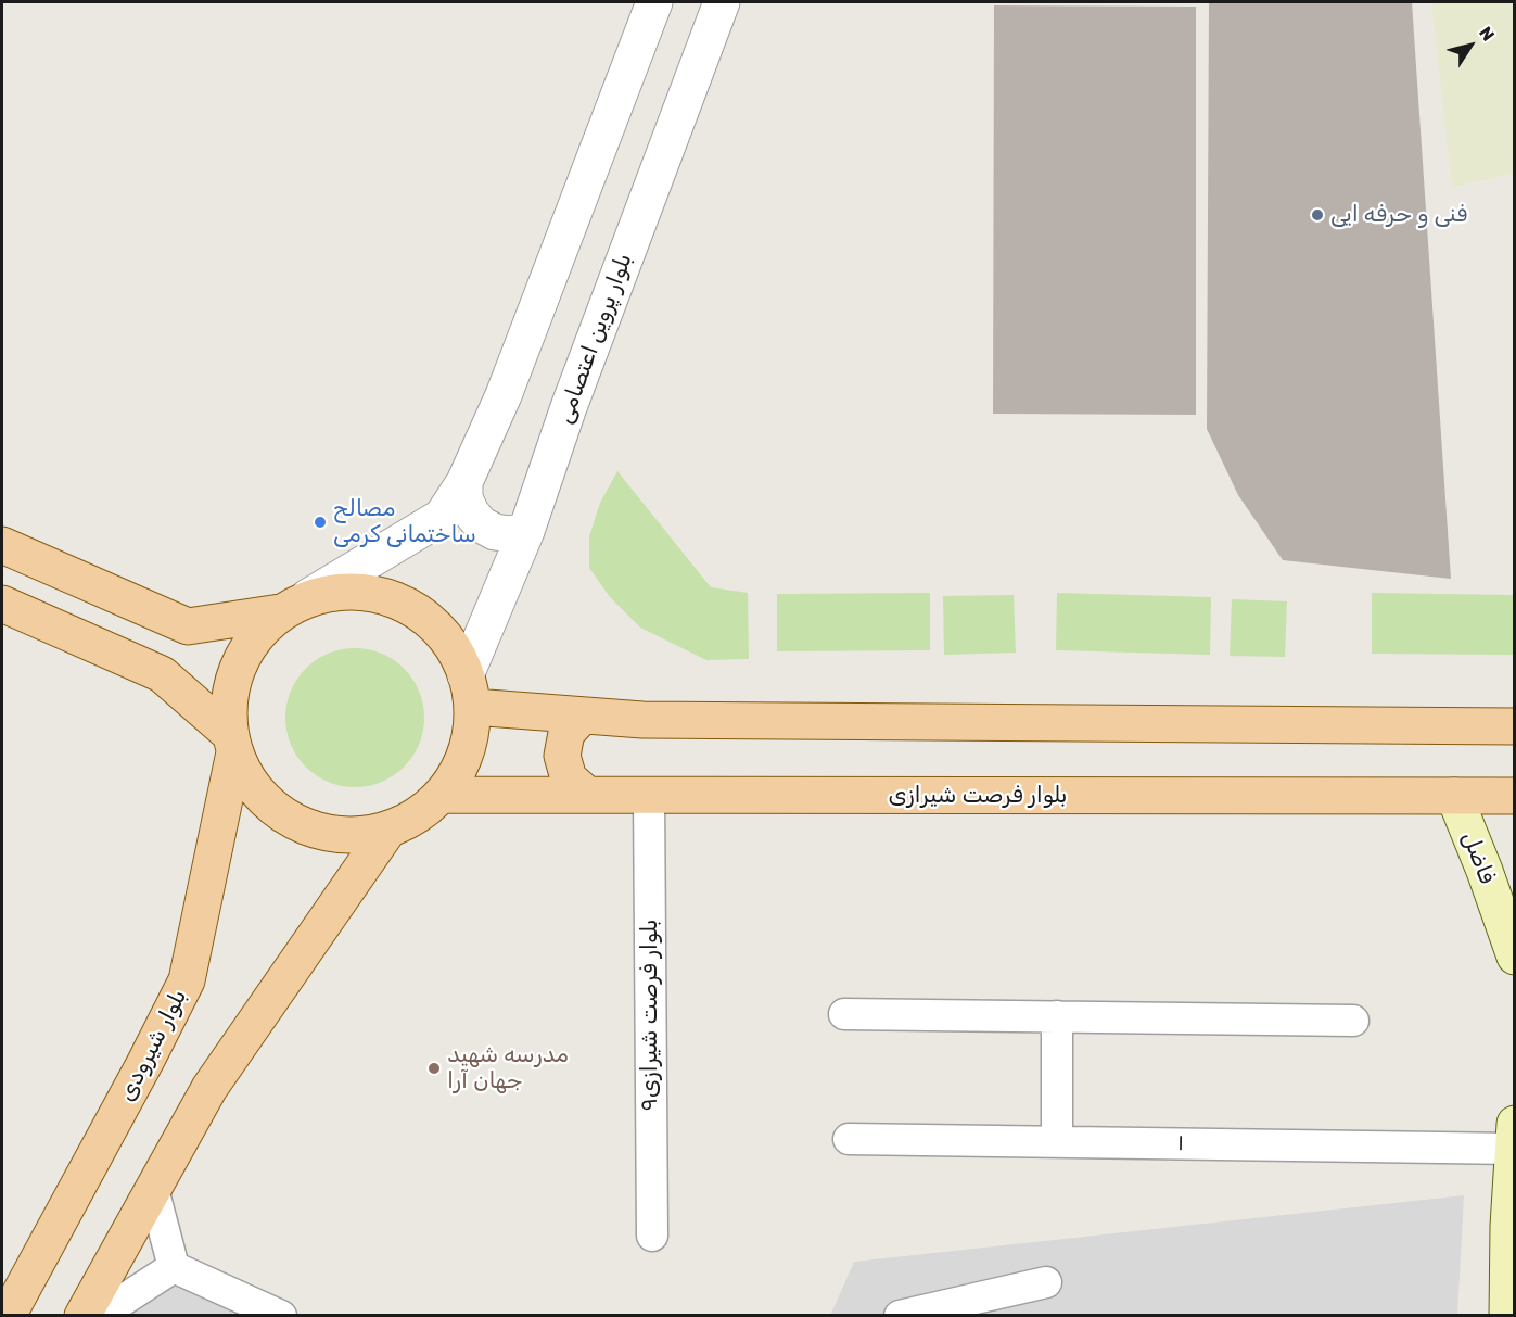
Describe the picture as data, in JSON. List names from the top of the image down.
{
  "streets": {
    "main road": ["بلوار فرصت شیرازی", "فاضل", "بلوار شیرودی"],
    "street": ["بلوار پروین اعتصامی", "۹بلوار فرصت شیرازی", "۱"]
  },
  "crossings": [
    ["بلوار فرصت شیرازی", "فاضل"],
    ["بلوار فرصت شیرازی", "۹بلوار فرصت شیرازی"]
  ],
  "places": ["فنی و حرفه ایی", "مصالح ساختمانی کرمی", "مدرسه شهید جهان آرا"],
  "north": "top right"
}
